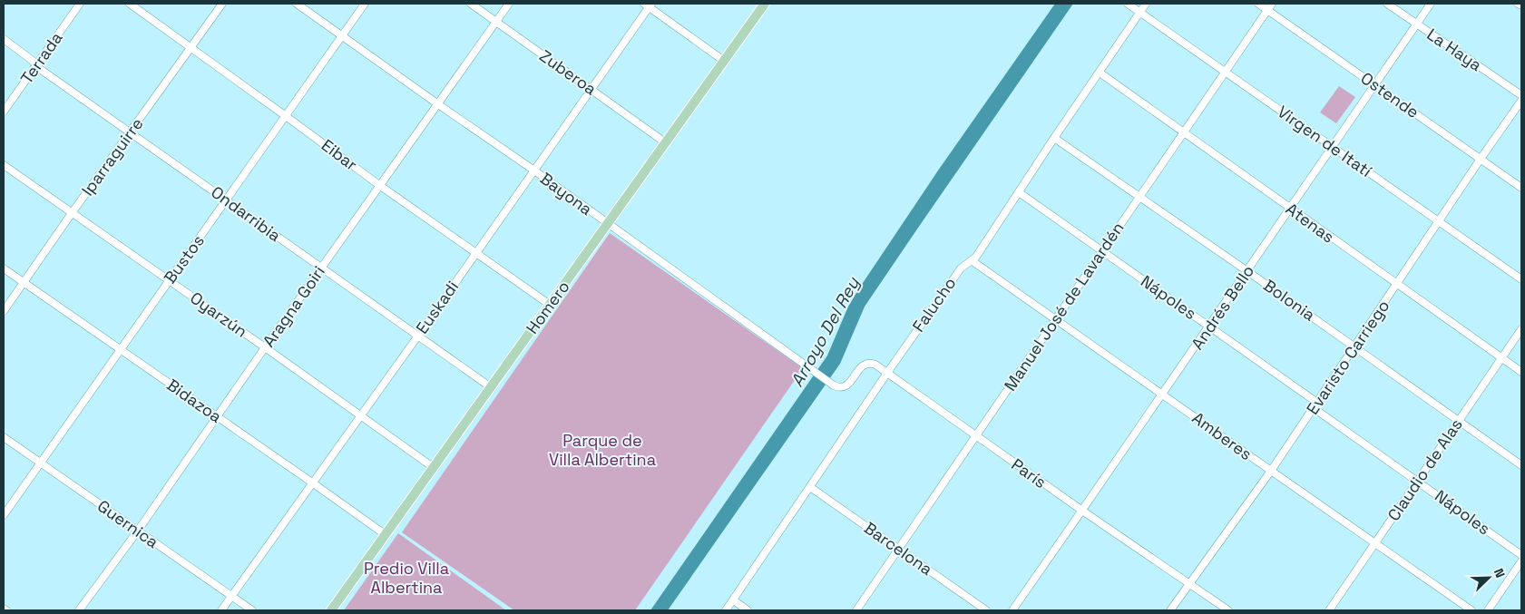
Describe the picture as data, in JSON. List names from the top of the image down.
{
  "streets": {
    "main road": ["Homero"],
    "street": [
      "La Haya",
      "Terrada",
      "Zuberoa",
      "Ostende",
      "Virgen de Itatí",
      "Eibar",
      "Iparraguirre",
      "Bayona",
      "Ondarribia",
      "Atenas",
      "Bustos",
      "Nápoles",
      "Bolonia",
      "Falucho",
      "Aragna Goiri",
      "Manuel José de Lavardén",
      "Euskadi",
      "Andrés Bello",
      "Oyarzún",
      "Evaristo Carriego",
      "Bidazoa",
      "Amberes",
      "Claudio de Alas",
      "París",
      "Guernica",
      "Barcelona"
    ]
  },
  "crossings": [
    ["La Haya", "Andrés Bello"],
    ["Terrada", "Ondarribia"],
    ["Zuberoa", "Aragna Goiri"],
    ["Zuberoa", "Euskadi"],
    ["Zuberoa", "Homero"],
    ["Ostende", "Manuel José de Lavardén"],
    ["Ostende", "Andrés Bello"],
    ["Ostende", "Evaristo Carriego"],
    ["Virgen de Itatí", "Falucho"],
    ["Virgen de Itatí", "Manuel José de Lavardén"],
    ["Virgen de Itatí", "Andrés Bello"],
    ["Virgen de Itatí", "Evaristo Carriego"],
    ["Eibar", "Iparraguirre"],
    ["Eibar", "Bustos"],
    ["Eibar", "Aragna Goiri"],
    ["Eibar", "Euskadi"],
    ["Eibar", "Homero"],
    ["Iparraguirre", "Ondarribia"],
    ["Iparraguirre", "Oyarzún"],
    ["Iparraguirre", "Bidazoa"],
    ["Bayona", "Bustos"],
    ["Bayona", "Aragna Goiri"],
    ["Bayona", "Euskadi"],
    ["Bayona", "Homero"],
    ["Bayona", "París"],
    ["Ondarribia", "Bustos"],
    ["Ondarribia", "Aragna Goiri"],
    ["Ondarribia", "Euskadi"],
    ["Ondarribia", "Homero"],
    ["Atenas", "Falucho"],
    ["Atenas", "Manuel José de Lavardén"],
    ["Atenas", "Andrés Bello"],
    ["Atenas", "Evaristo Carriego"],
    ["Atenas", "Claudio de Alas"],
    ["Bustos", "Oyarzún"],
    ["Bustos", "Bidazoa"],
    ["Bustos", "Guernica"],
    ["Nápoles", "Falucho"],
    ["Nápoles", "Manuel José de Lavardén"],
    ["Nápoles", "Andrés Bello"],
    ["Nápoles", "Evaristo Carriego"],
    ["Nápoles", "Claudio de Alas"],
    ["Bolonia", "Falucho"],
    ["Bolonia", "Manuel José de Lavardén"],
    ["Bolonia", "Andrés Bello"],
    ["Bolonia", "Evaristo Carriego"],
    ["Bolonia", "Claudio de Alas"],
    ["Falucho", "Amberes"],
    ["Falucho", "París"],
    ["Falucho", "Barcelona"],
    ["Aragna Goiri", "Oyarzún"],
    ["Aragna Goiri", "Bidazoa"],
    ["Aragna Goiri", "Guernica"],
    ["Manuel José de Lavardén", "Amberes"],
    ["Manuel José de Lavardén", "París"],
    ["Manuel José de Lavardén", "Barcelona"],
    ["Euskadi", "Oyarzún"],
    ["Euskadi", "Bidazoa"],
    ["Euskadi", "Guernica"],
    ["Homero", "Oyarzún"],
    ["Homero", "Bidazoa"],
    ["Andrés Bello", "Amberes"],
    ["Andrés Bello", "París"],
    ["Evaristo Carriego", "Amberes"],
    ["Evaristo Carriego", "París"],
    ["Amberes", "Claudio de Alas"]
  ],
  "water": ["Arroyo Del Rey"],
  "parks": ["Parque de Villa Albertina", "Predio Villa Albertina"],
  "north": "top right"
}
